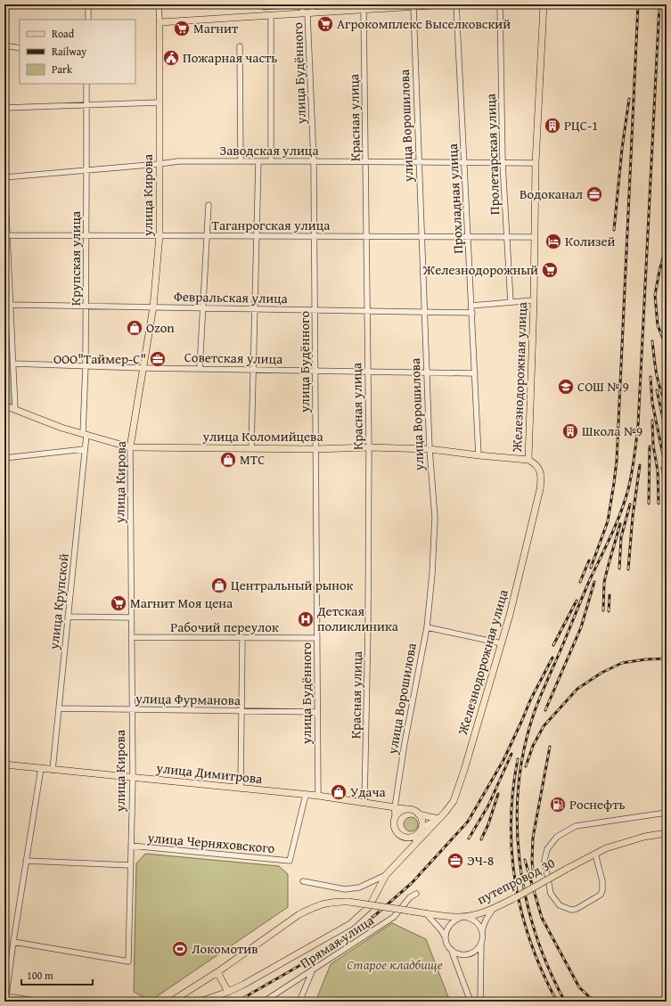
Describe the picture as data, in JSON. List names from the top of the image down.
{
  "streets": {
    "main road": [
      "улица Кирова",
      "Железнодорожная улица",
      "улица Коломийцева",
      "улица Димитрова",
      "путепровод 30"
    ],
    "street": [
      "улица Будённого",
      "Красная улица",
      "улица Ворошилова",
      "Заводская улица",
      "Пролетарская улица",
      "Прохладная улица",
      "Таганрогская улица",
      "Крупская улица",
      "Февральская улица",
      "Советская улица",
      "улица Крупской",
      "Рабочий переулок",
      "улица Фурманова",
      "улица Черняховского",
      "Прямая улица"
    ]
  },
  "crossings": [
    ["улица Будённого", "Заводская улица"],
    ["улица Будённого", "Таганрогская улица"],
    ["улица Будённого", "Февральская улица"],
    ["улица Будённого", "Советская улица"],
    ["улица Будённого", "улица Коломийцева"],
    ["улица Будённого", "Рабочий переулок"],
    ["улица Будённого", "улица Фурманова"],
    ["улица Будённого", "улица Димитрова"],
    ["Красная улица", "Заводская улица"],
    ["Красная улица", "Таганрогская улица"],
    ["Красная улица", "Февральская улица"],
    ["Красная улица", "Советская улица"],
    ["Красная улица", "улица Коломийцева"],
    ["Красная улица", "улица Димитрова"],
    ["улица Ворошилова", "Заводская улица"],
    ["улица Ворошилова", "Таганрогская улица"],
    ["улица Ворошилова", "Февральская улица"],
    ["улица Ворошилова", "Советская улица"],
    ["улица Ворошилова", "улица Коломийцева"],
    ["улица Ворошилова", "улица Димитрова"],
    ["Заводская улица", "Пролетарская улица"],
    ["Заводская улица", "улица Кирова"],
    ["Заводская улица", "Прохладная улица"],
    ["Заводская улица", "Крупская улица"],
    ["Заводская улица", "Железнодорожная улица"],
    ["Пролетарская улица", "Таганрогская улица"],
    ["улица Кирова", "Таганрогская улица"],
    ["улица Кирова", "Февральская улица"],
    ["улица Кирова", "Советская улица"],
    ["улица Кирова", "улица Коломийцева"],
    ["улица Кирова", "Рабочий переулок"],
    ["улица Кирова", "улица Фурманова"],
    ["улица Кирова", "улица Димитрова"],
    ["улица Кирова", "улица Черняховского"],
    ["Прохладная улица", "Таганрогская улица"],
    ["Прохладная улица", "Февральская улица"],
    ["Прохладная улица", "Советская улица"],
    ["Прохладная улица", "улица Коломийцева"],
    ["Таганрогская улица", "Крупская улица"],
    ["Таганрогская улица", "Железнодорожная улица"],
    ["Крупская улица", "Февральская улица"],
    ["Крупская улица", "Советская улица"],
    ["Крупская улица", "улица Коломийцева"],
    ["Крупская улица", "улица Крупской"],
    ["Железнодорожная улица", "улица Коломийцева"],
    ["улица Коломийцева", "улица Крупской"],
    ["улица Крупской", "улица Фурманова"],
    ["улица Крупской", "улица Димитрова"],
    ["улица Димитрова", "улица Черняховского"]
  ],
  "parks": ["Старое кладбище"],
  "places": {
    "supermarket": [
      "Агрокомплекс Выселковский",
      "Магнит",
      "Железнодорожный",
      "Магнит Моя цена"
    ],
    "public building": ["Пожарная часть"],
    "building": ["РЦС-1", "Школа №9"],
    "office": ["Водоканал", "ООО\"Таймер-С\"", "ЭЧ-8"],
    "hotel": ["Колизей"],
    "shop": [
      "Ozon",
      "МТС",
      "Центральный рынок",
      "Удача"
    ],
    "school or university": ["СОШ № 9"],
    "hospital": ["Детская поликлиника"],
    "fuel station": ["Роснефть"],
    "sports": ["Локомотив"]
  },
  "legend": ["Road", "Railway", "Park"],
  "scale_bar": "100 m"
}
